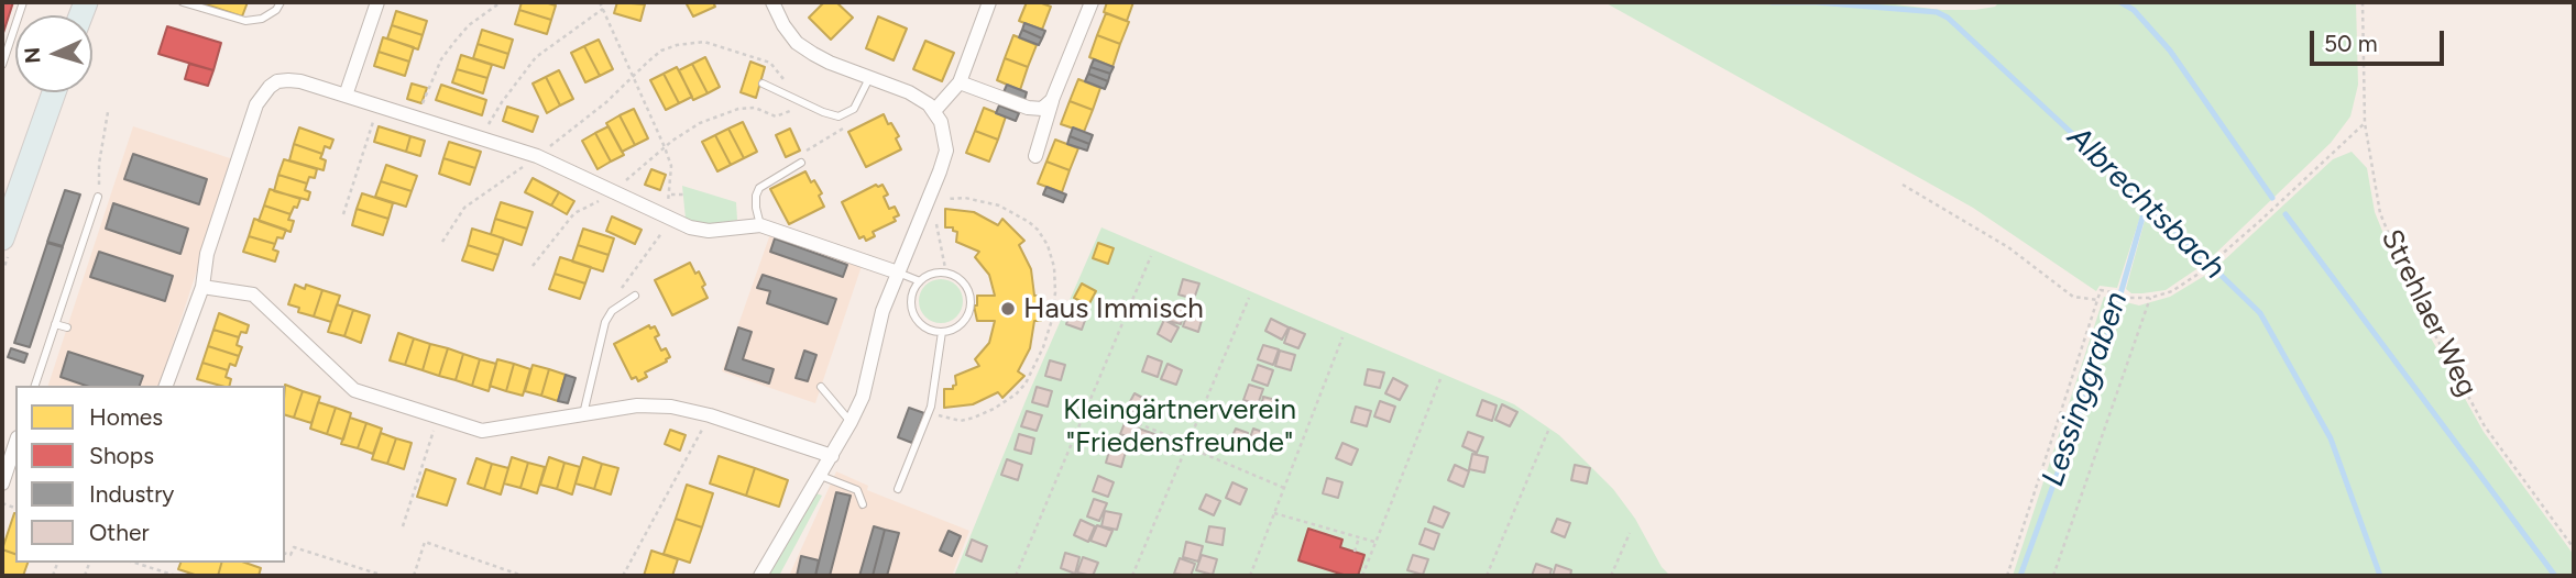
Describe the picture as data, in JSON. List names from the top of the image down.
{
  "streets": {
    "path": ["Strehlaer Weg"]
  },
  "water": ["Albrechtsbach", "Lessinggraben"],
  "parks": ["Kleingärtnerverein \"Friedensfreunde\""],
  "places": ["Haus Immisch"],
  "legend": [
    "Homes",
    "Shops",
    "Industry",
    "Other"
  ],
  "scale_bar": "50 m",
  "north": "left"
}
